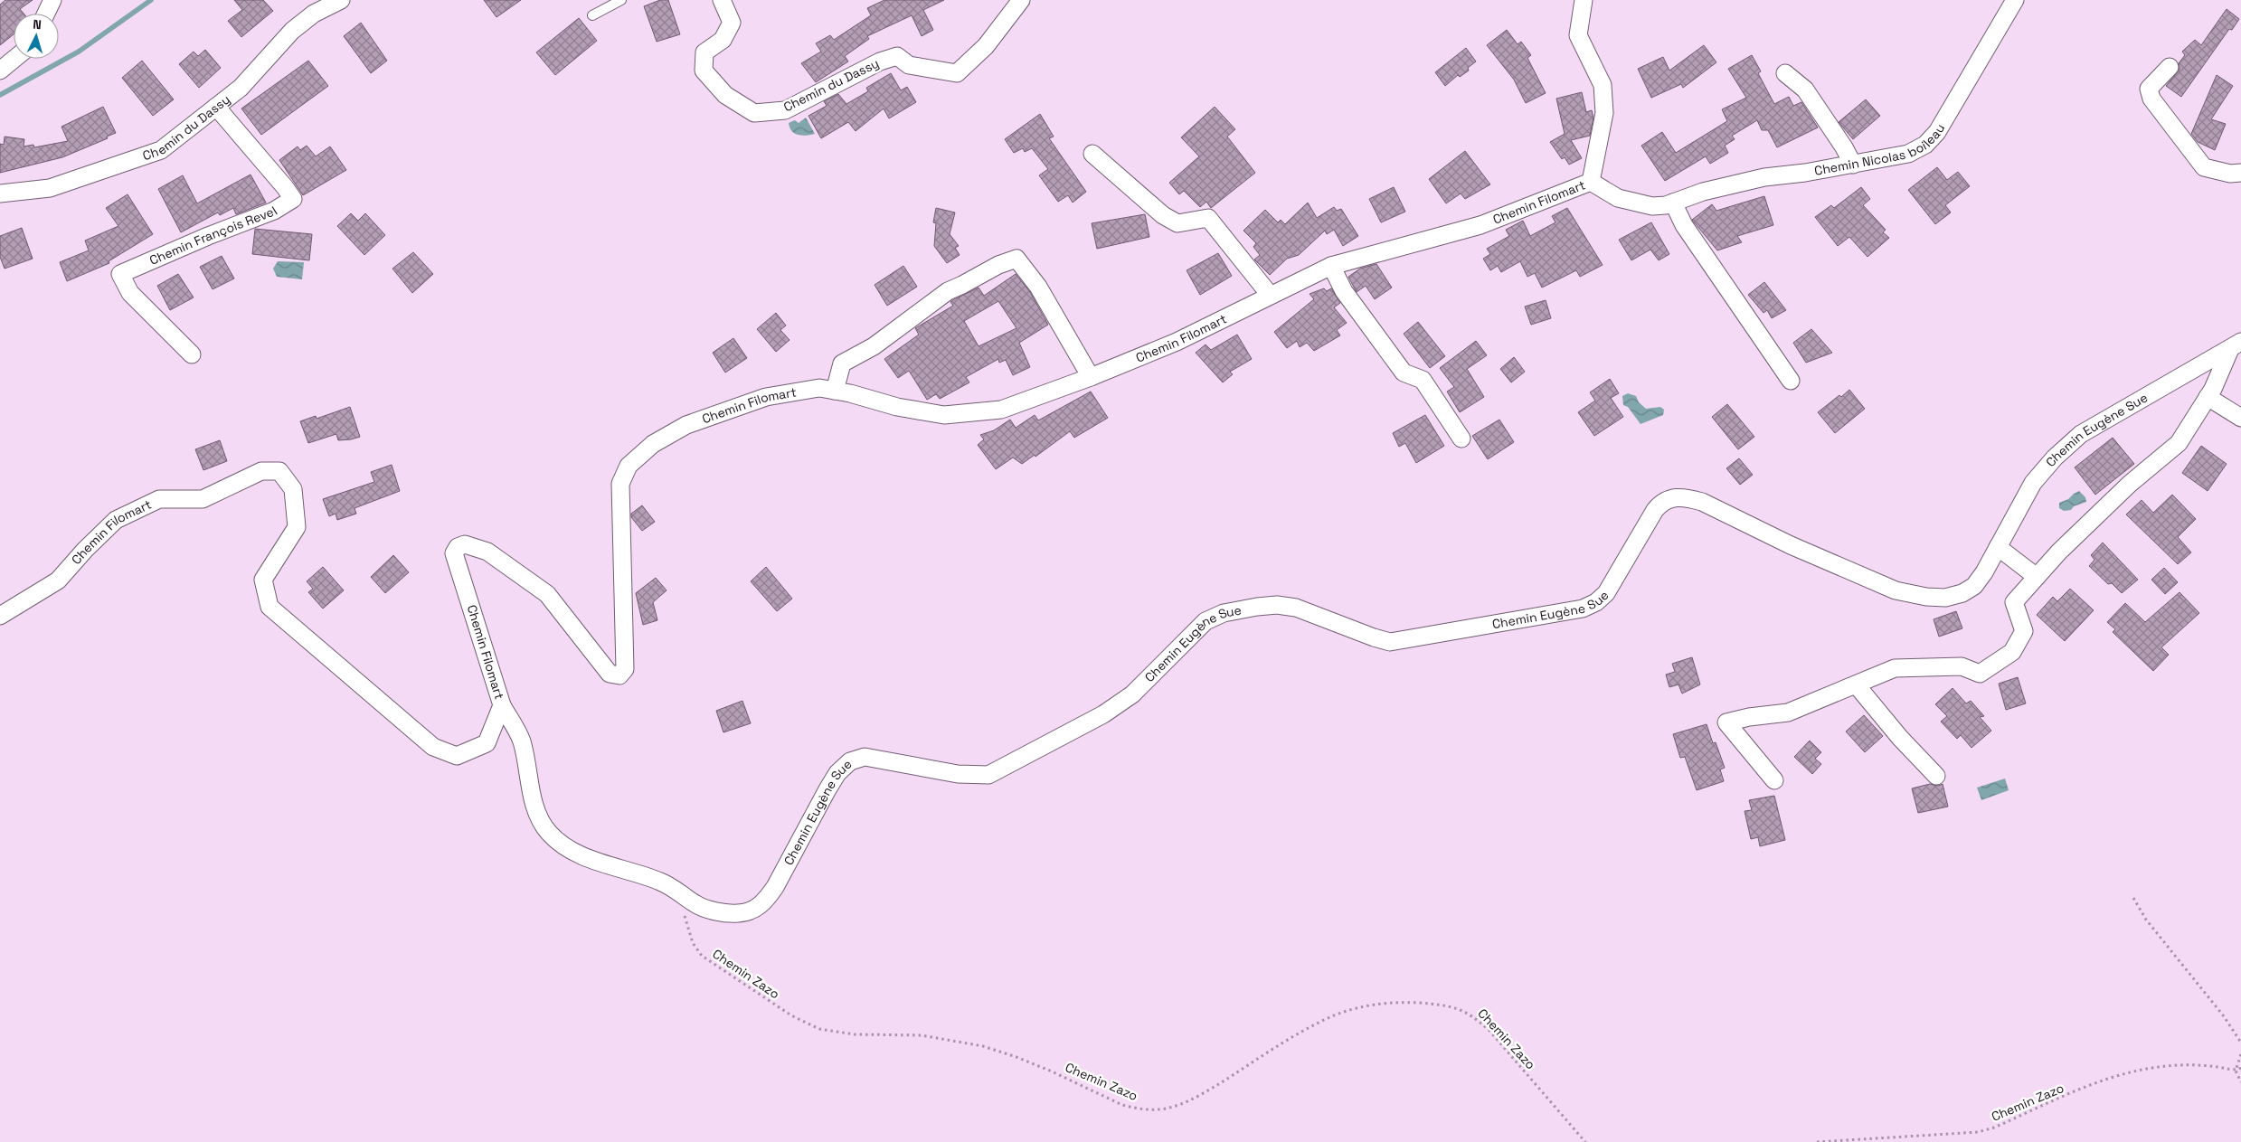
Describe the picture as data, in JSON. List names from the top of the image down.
{
  "streets": {
    "street": [
      "Chemin du Dassy",
      "Chemin Nicolas boileau",
      "Chemin Filomart",
      "Chemin François Revel",
      "Chemin Eugène Sue"
    ],
    "path": ["Chemin Zazo"]
  },
  "crossings": [
    ["Chemin du Dassy", "Chemin François Revel"],
    ["Chemin Nicolas boileau", "Chemin Filomart"],
    ["Chemin Filomart", "Chemin Eugène Sue"],
    ["Chemin Eugène Sue", "Chemin Zazo"]
  ],
  "north": "top"
}
